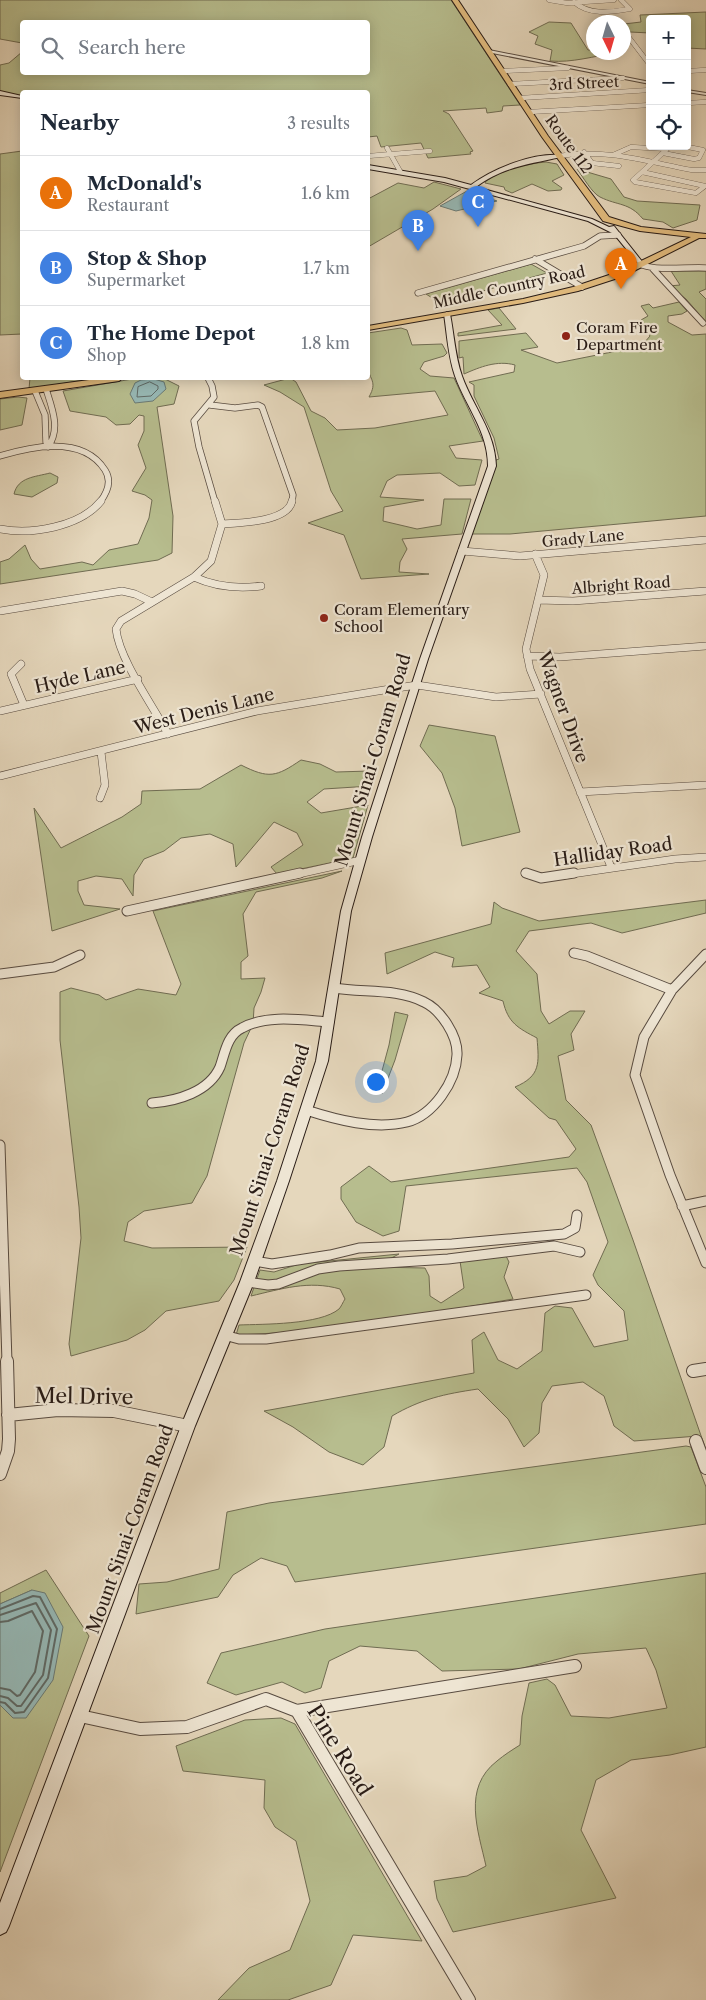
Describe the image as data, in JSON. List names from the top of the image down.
{
  "streets": {
    "main road": ["Route 112", "Middle Country Road", "Mount Sinai-Coram Road"],
    "street": [
      "3rd Street",
      "Grady Lane",
      "Albright Road",
      "Hyde Lane",
      "Wagner Drive",
      "West Denis Lane",
      "Halliday Road",
      "Mel Drive",
      "Pine Road"
    ]
  },
  "crossings": [
    ["3rd Street", "Route 112"],
    ["Middle Country Road", "Mount Sinai-Coram Road"],
    ["Grady Lane", "Wagner Drive"],
    ["Grady Lane", "Mount Sinai-Coram Road"],
    ["Albright Road", "Wagner Drive"],
    ["Wagner Drive", "West Denis Lane"],
    ["Wagner Drive", "Halliday Road"],
    ["West Denis Lane", "Mount Sinai-Coram Road"],
    ["Mount Sinai-Coram Road", "Mel Drive"],
    ["Mount Sinai-Coram Road", "Pine Road"]
  ],
  "places": ["Coram Fire Department", "Coram Elementary School"],
  "north": "bottom",
  "page": {
    "map_buttons": ["+", "−"],
    "search": "Search here",
    "heading": ["Nearby", "3 results"],
    "list": [
      {
        "mark": "A",
        "name": "McDonald's",
        "note": "Restaurant",
        "value": "1.6 km"
      },
      {
        "mark": "B",
        "name": "Stop & Shop",
        "note": "Supermarket",
        "value": "1.7 km"
      },
      {
        "mark": "C",
        "name": "The Home Depot",
        "note": "Shop",
        "value": "1.8 km"
      }
    ],
    "pins": ["C", "B", "A"]
  }
}
